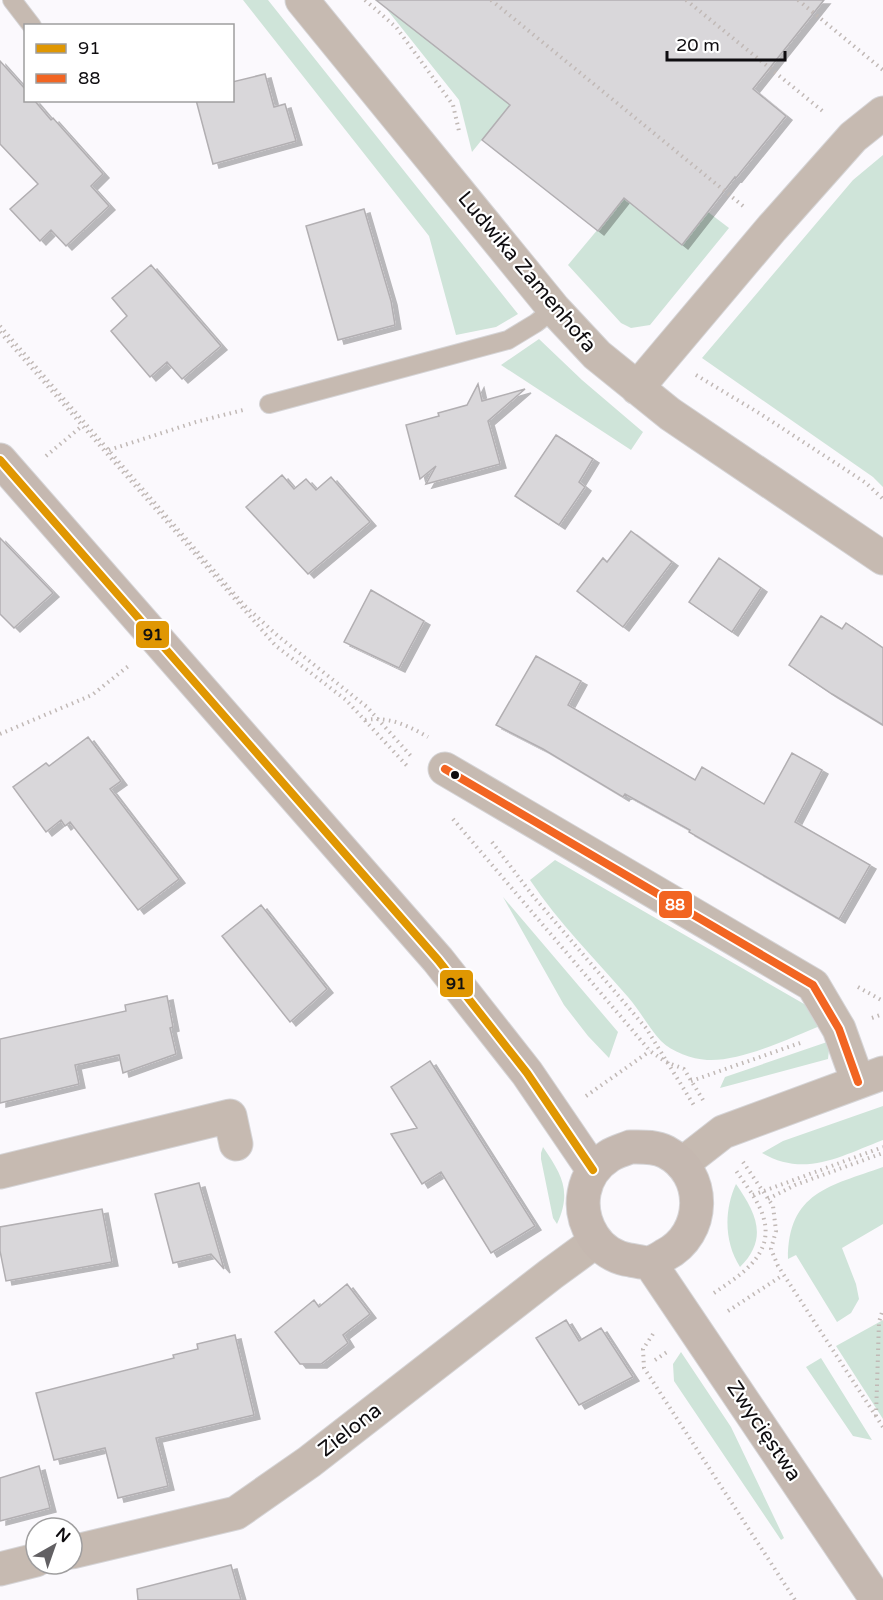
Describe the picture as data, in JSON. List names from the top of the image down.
{
  "streets": {
    "main road": ["Zwycięstwa"],
    "street": ["Ludwika Zamenhofa", "Zielona"]
  },
  "crossings": [
    ["Zielona", "Zwycięstwa"]
  ],
  "lines": ["transit line 91", "transit line 88"],
  "legend": ["91", "88"],
  "scale_bar": "20 m",
  "north": "top right"
}
